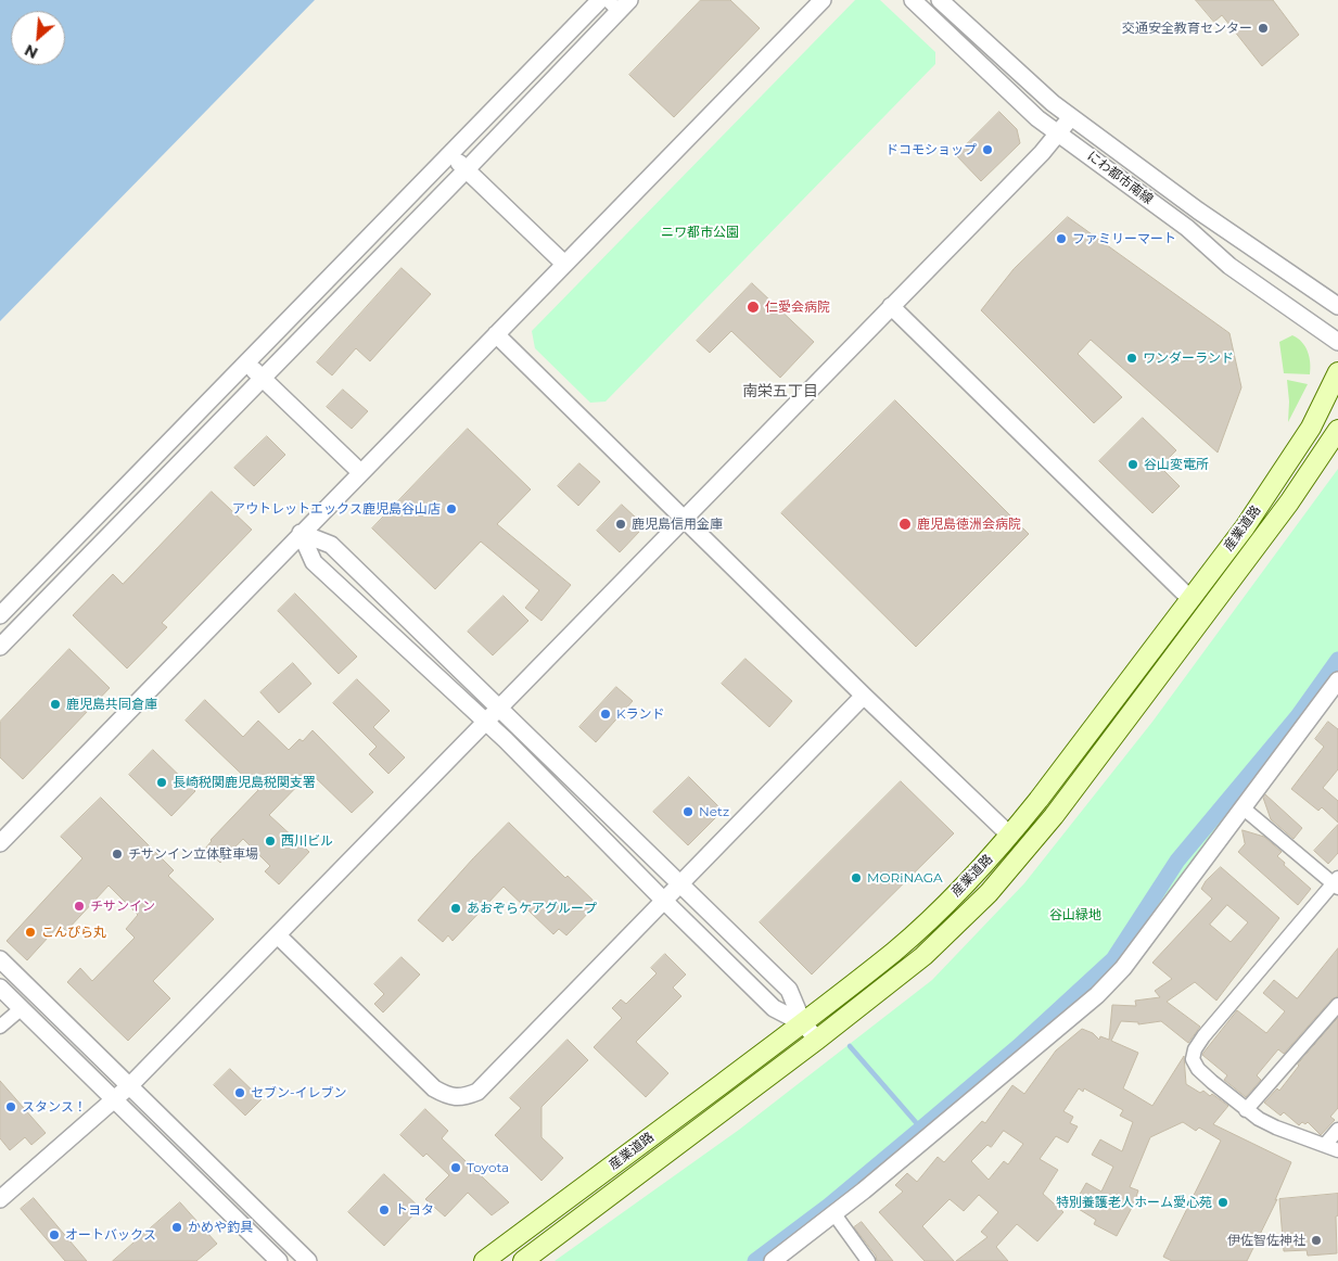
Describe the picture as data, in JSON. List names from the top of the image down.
{
  "streets": {
    "main road": ["産業道路"],
    "street": ["にわ都市南線"]
  },
  "districts": ["南栄五丁目"],
  "parks": ["ニワ都市公園", "谷山緑地"],
  "places": [
    "交通安全教育センター",
    "ドコモショップ",
    "ファミリーマート",
    "仁愛会病院",
    "ワンダーランド",
    "谷山変電所",
    "アウトレットエックス鹿児島谷山店",
    "鹿児島信用金庫",
    "鹿児島徳洲会病院",
    "鹿児島共同倉庫",
    "Kランド",
    "長崎税関鹿児島税関支署",
    "Netz",
    "西川ビル",
    "チサンイン立体駐車場",
    "MORiNAGA",
    "チサンイン",
    "あおぞらケアグループ",
    "こんぴら丸",
    "セブン-イレブン",
    "スタンス！",
    "Toyota",
    "特別養護老人ホーム愛心苑",
    "トヨタ",
    "かめや釣具",
    "オートバックス",
    "伊佐智佐神社"
  ],
  "north": "bottom left"
}
